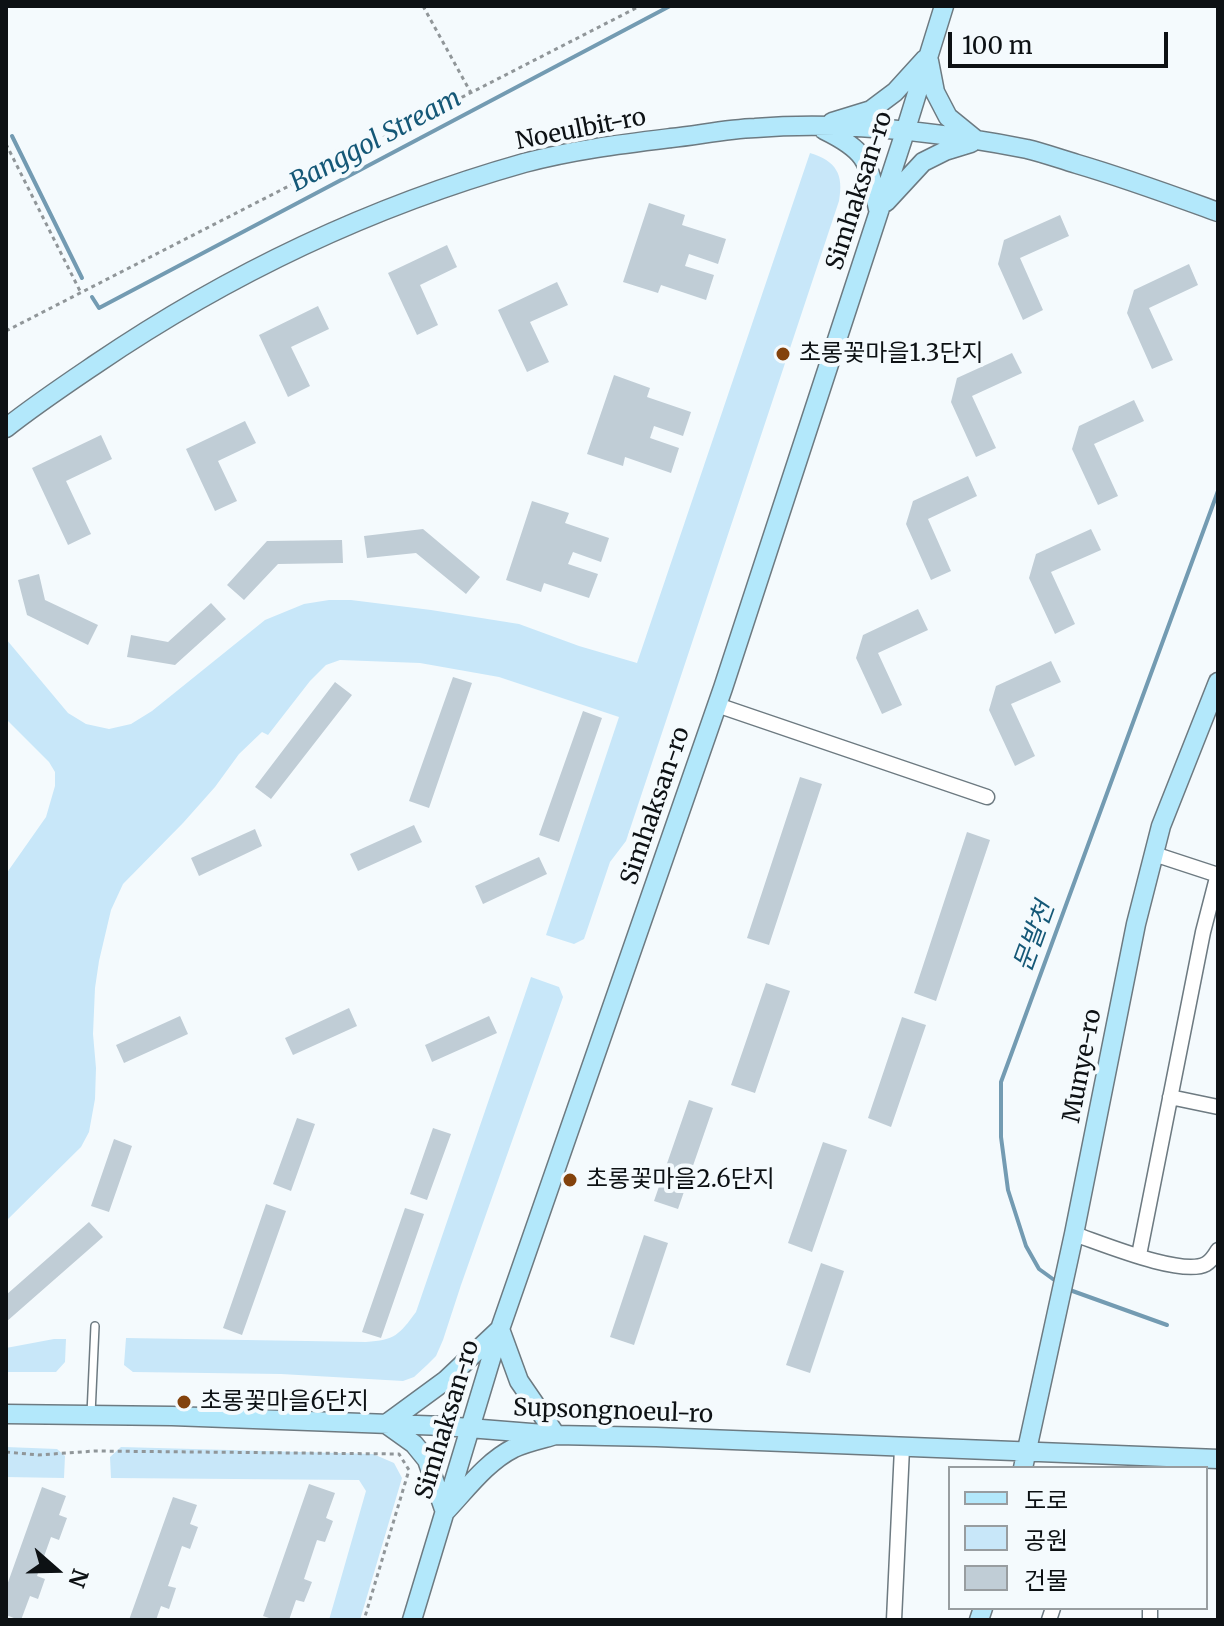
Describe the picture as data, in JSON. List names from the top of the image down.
{
  "streets": {
    "street": [
      "Noeulbit-ro",
      "Simhaksan-ro",
      "Munye-ro",
      "Supsongnoeul-ro"
    ]
  },
  "crossings": [
    ["Noeulbit-ro", "Simhaksan-ro"],
    ["Simhaksan-ro", "Supsongnoeul-ro"],
    ["Munye-ro", "Supsongnoeul-ro"]
  ],
  "water": ["Banggol Stream", "문발천"],
  "places": ["초롱꽃마을1.3단지", "초롱꽃마을2.6단지", "초롱꽃마을6단지"],
  "legend": ["도로", "공원", "건물"],
  "scale_bar": "100 m",
  "north": "right"
}
